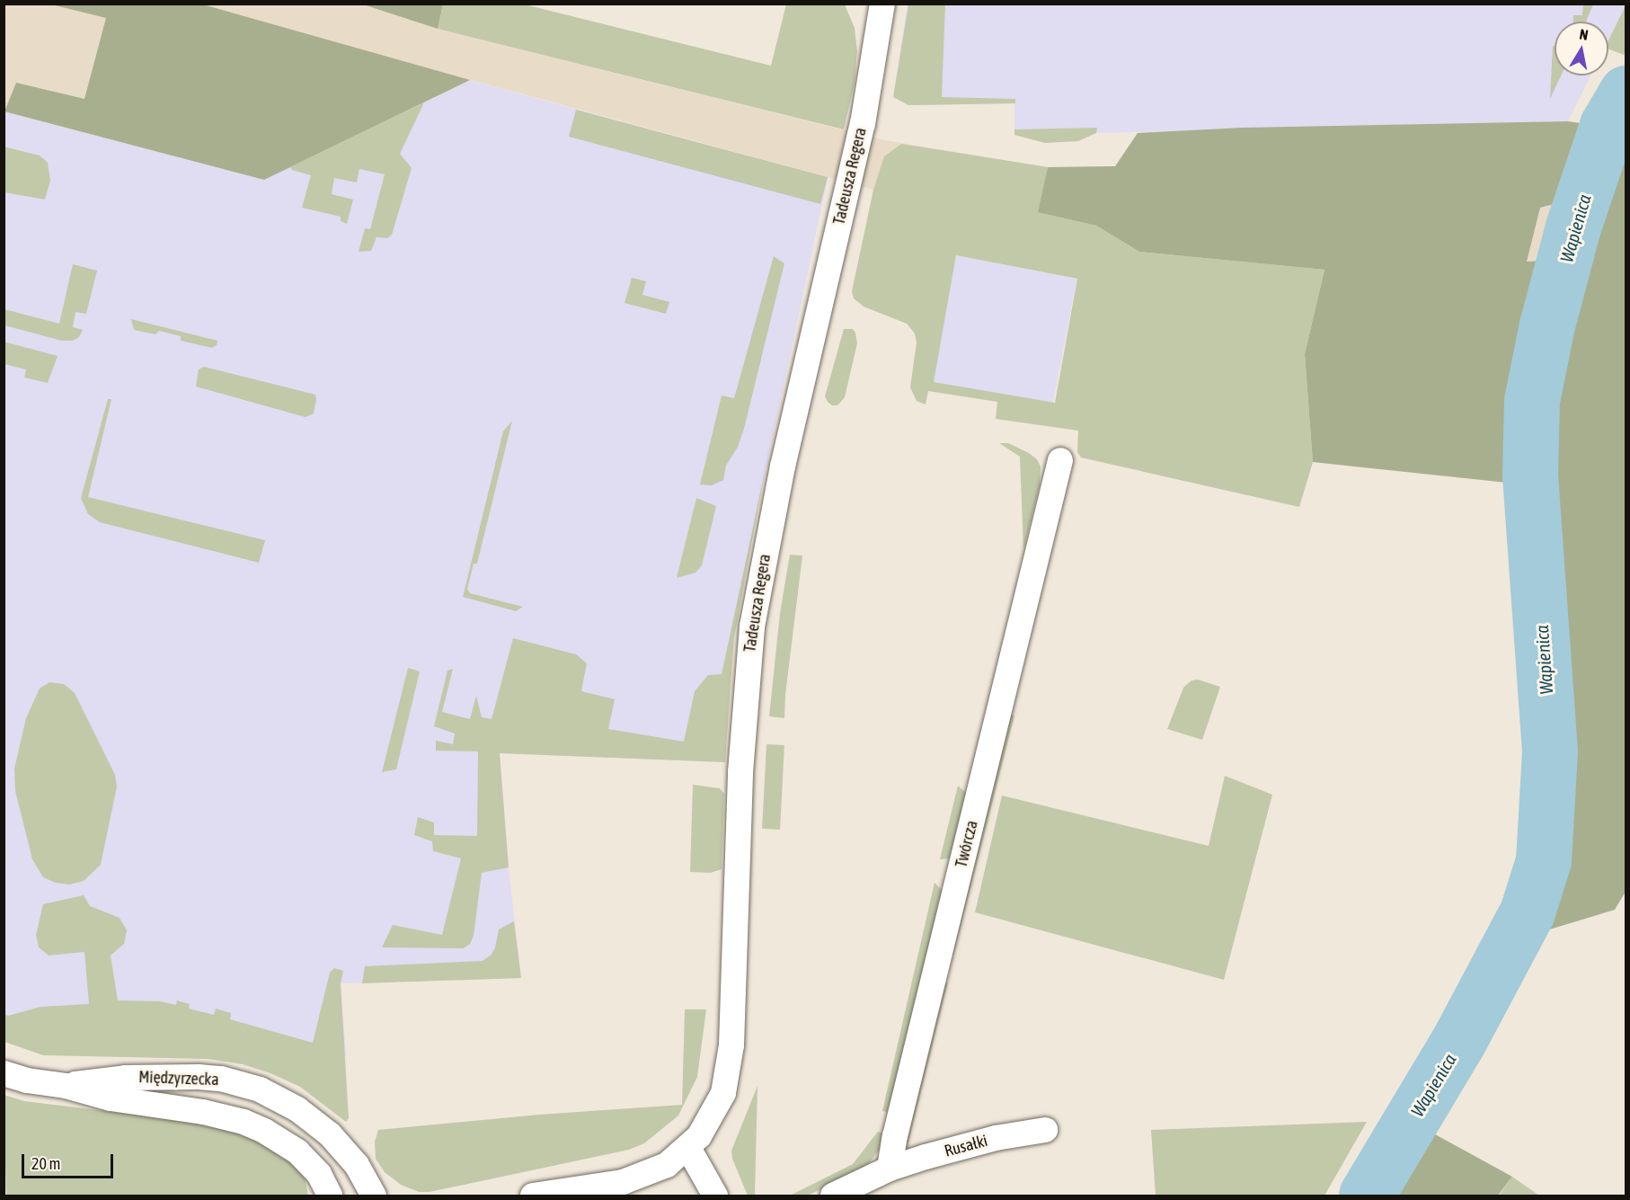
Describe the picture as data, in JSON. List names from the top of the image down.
{
  "streets": {
    "street": [
      "Tadeusza Regera",
      "Twórcza",
      "Międzyrzecka",
      "Rusałki"
    ]
  },
  "crossings": [
    ["Twórcza", "Rusałki"]
  ],
  "water": ["Wapienica"],
  "scale_bar": "20 m",
  "north": "top"
}
